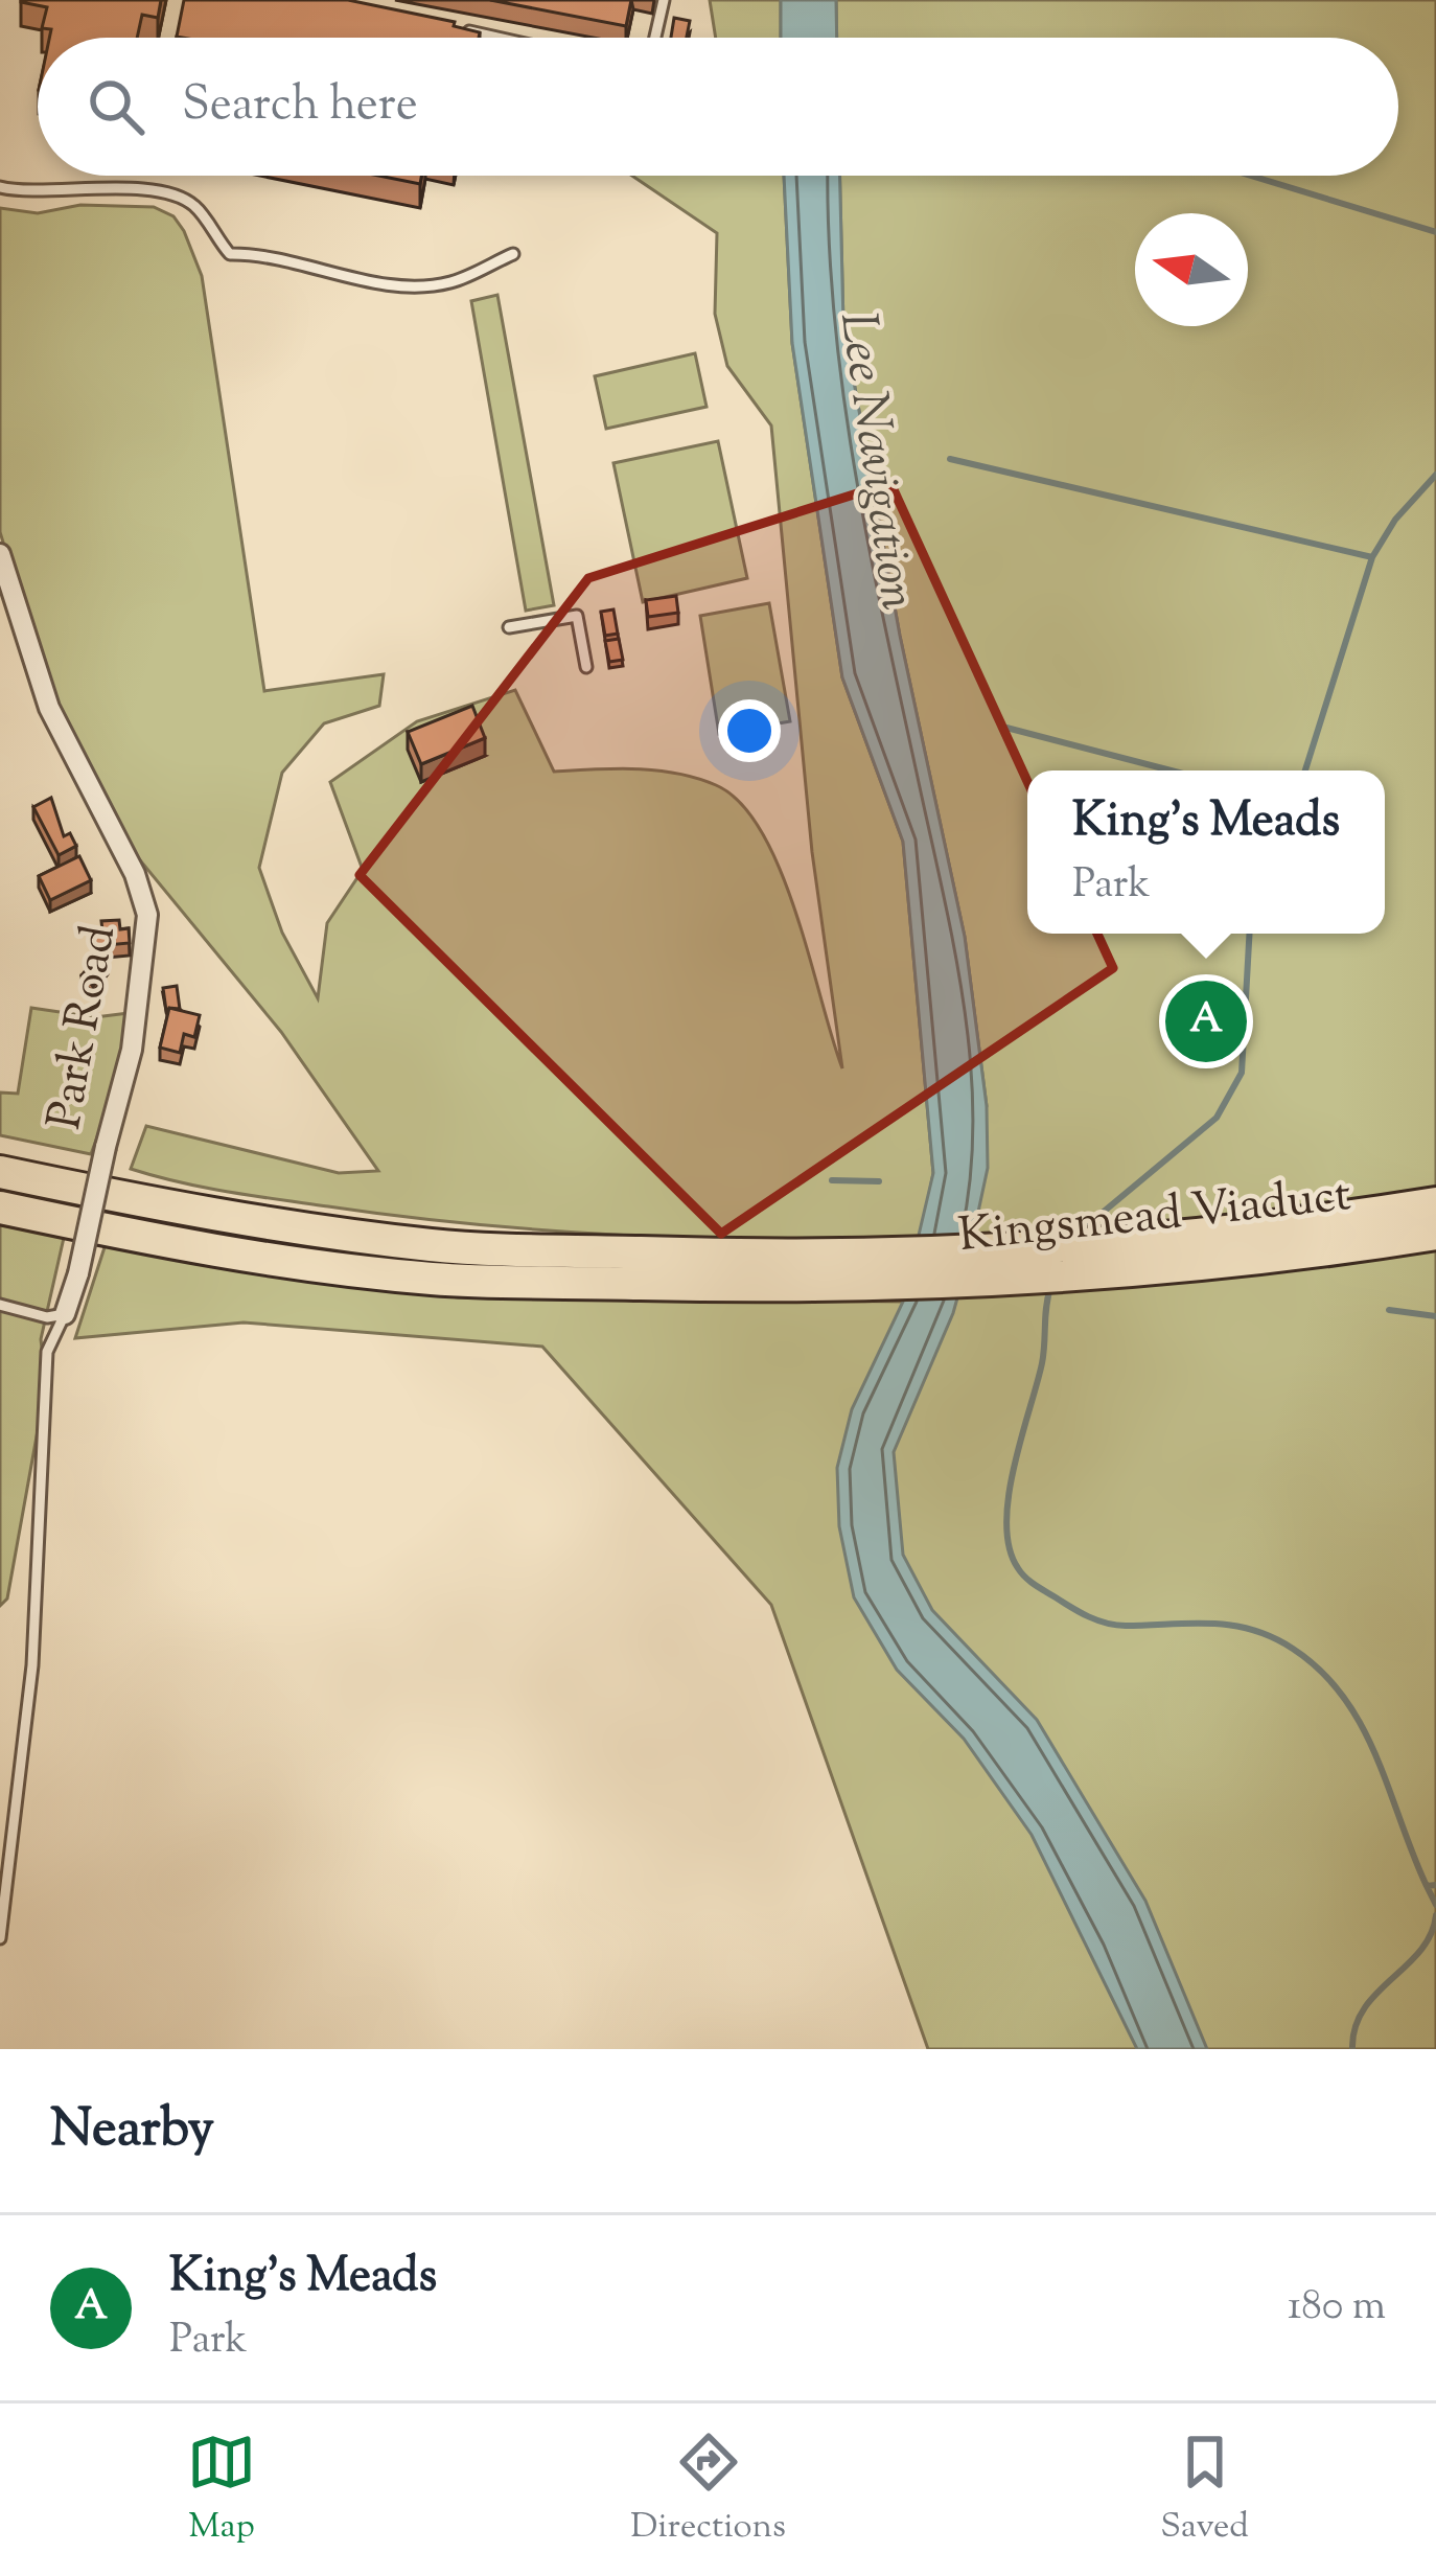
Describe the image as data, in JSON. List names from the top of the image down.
{
  "streets": {
    "highway": ["Kingsmead Viaduct"],
    "street": ["Park Road"]
  },
  "water": ["Lee Navigation"],
  "north": "left",
  "page": {
    "search": "Search here",
    "popup": ["King's Meads", "Park"],
    "pins": "A",
    "heading": "Nearby",
    "list": [
      {
        "mark": "A",
        "name": "King's Meads",
        "note": "Park",
        "value": "180 m"
      }
    ],
    "nav": ["Map", "Directions", "Saved"]
  }
}
